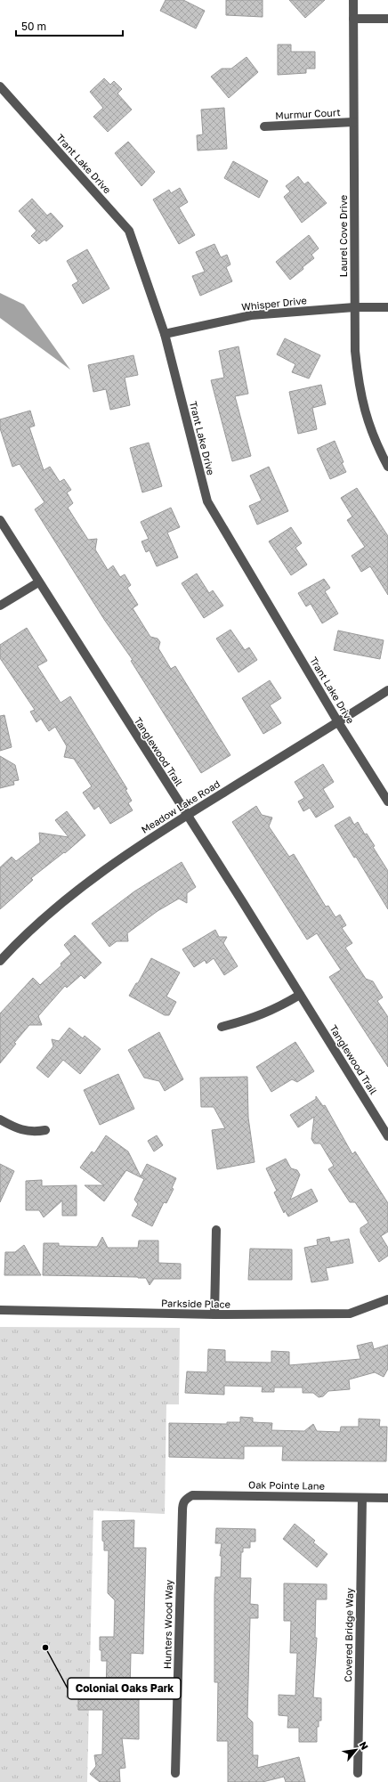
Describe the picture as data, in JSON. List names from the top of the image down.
{
  "streets": {
    "street": [
      "Murmur Court",
      "Trant Lake Drive",
      "Laurel Cove Drive",
      "Whisper Drive",
      "Tanglewood Trail",
      "Meadow Lake Road",
      "Parkside Place",
      "Oak Pointe Lane",
      "Hunters Wood Way",
      "Covered Bridge Way"
    ]
  },
  "crossings": [
    ["Murmur Court", "Laurel Cove Drive"],
    ["Trant Lake Drive", "Whisper Drive"],
    ["Trant Lake Drive", "Meadow Lake Road"],
    ["Laurel Cove Drive", "Whisper Drive"],
    ["Tanglewood Trail", "Meadow Lake Road"],
    ["Oak Pointe Lane", "Hunters Wood Way"],
    ["Oak Pointe Lane", "Covered Bridge Way"]
  ],
  "places": ["Colonial Oaks Park"],
  "scale_bar": "50 m",
  "north": "top right"
}
